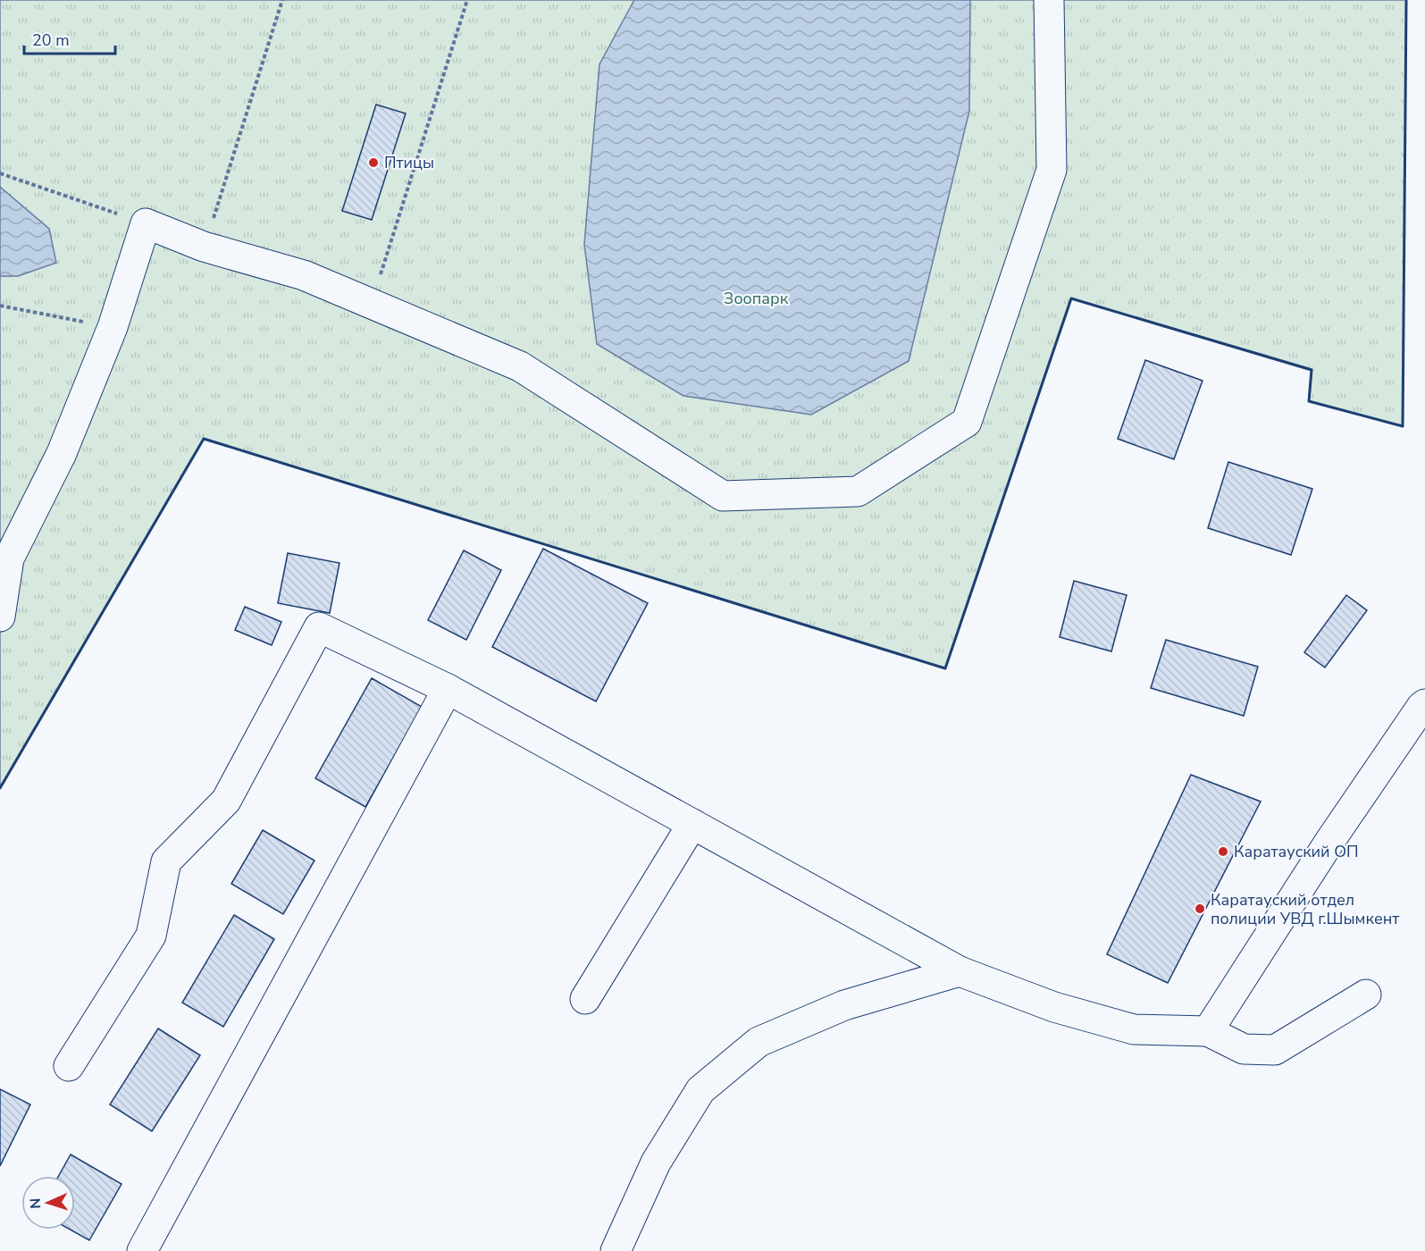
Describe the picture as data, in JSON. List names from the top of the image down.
{
  "parks": ["Зоопарк"],
  "places": ["Птицы", "Каратауский ОП", "Каратауский отдел полиции УВД г.Шымкент"],
  "scale_bar": "20 m",
  "north": "left"
}
